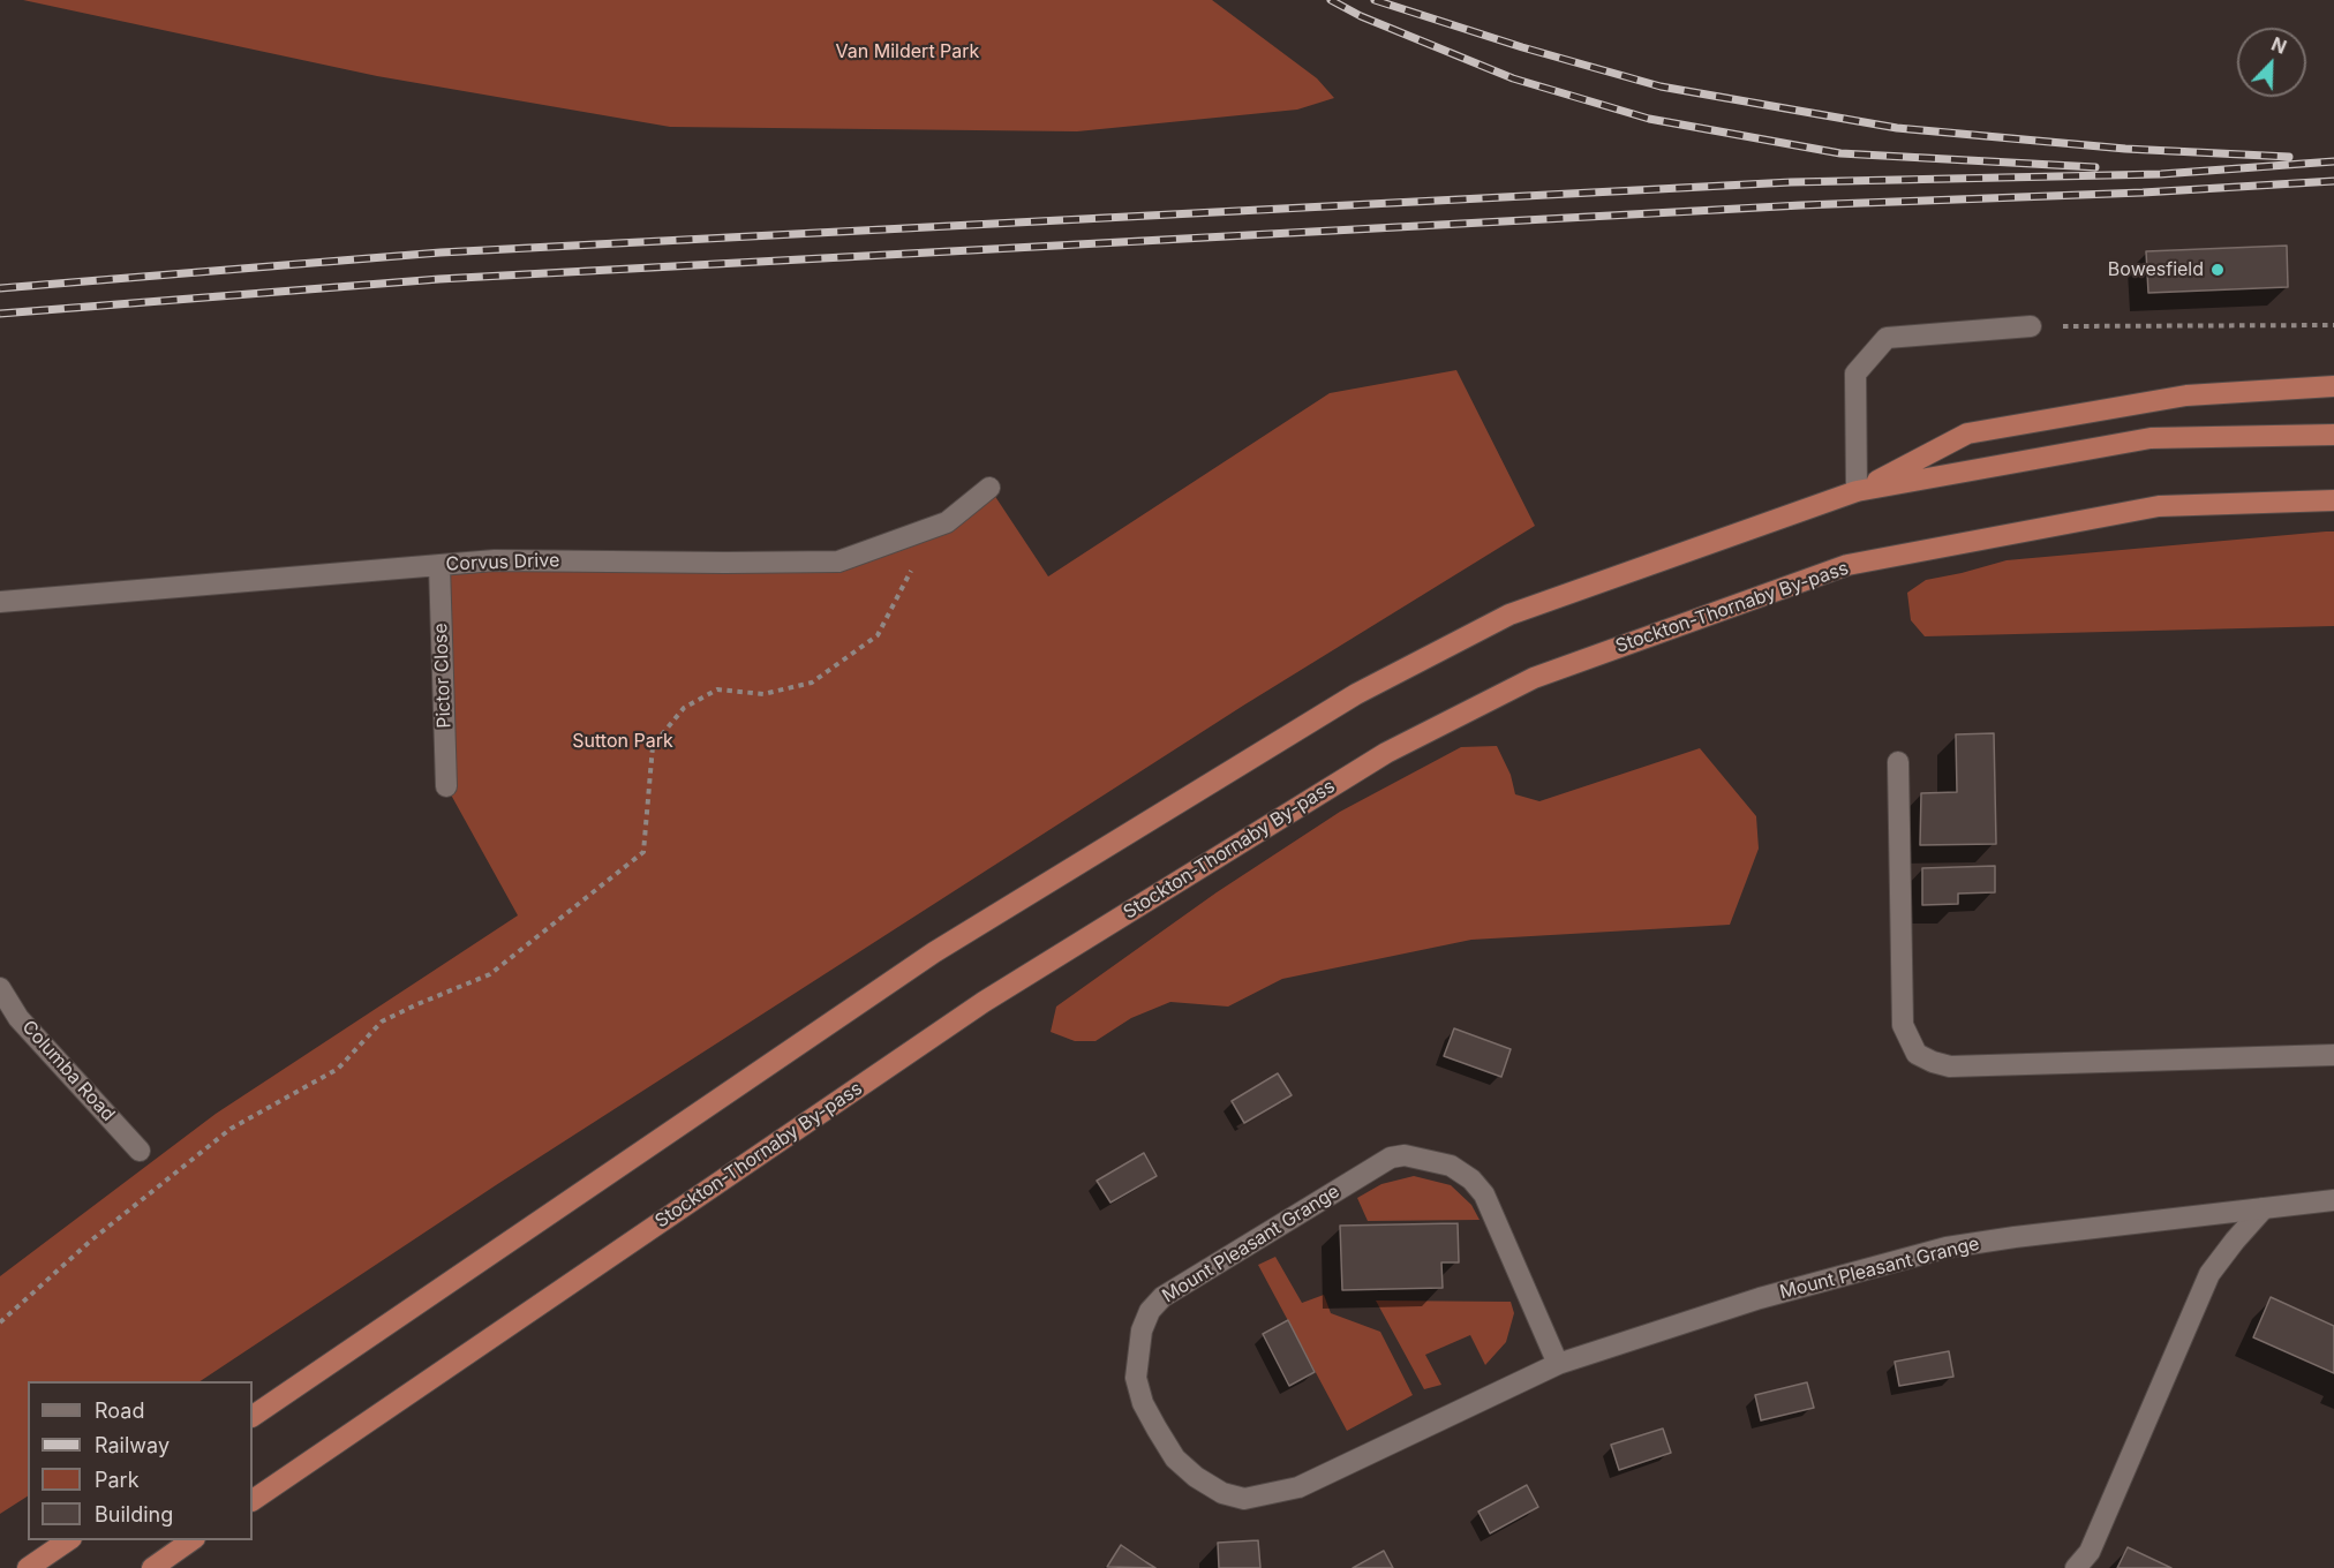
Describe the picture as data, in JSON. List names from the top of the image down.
{
  "streets": {
    "highway": ["Stockton-Thornaby By-pass"],
    "street": [
      "Corvus Drive",
      "Pictor Close",
      "Columba Road",
      "Mount Pleasant Grange"
    ]
  },
  "crossings": [
    ["Corvus Drive", "Pictor Close"]
  ],
  "parks": ["Van Mildert Park", "Sutton Park"],
  "places": ["Bowesfield"],
  "legend": [
    "Road",
    "Railway",
    "Park",
    "Building"
  ],
  "north": "top right"
}
